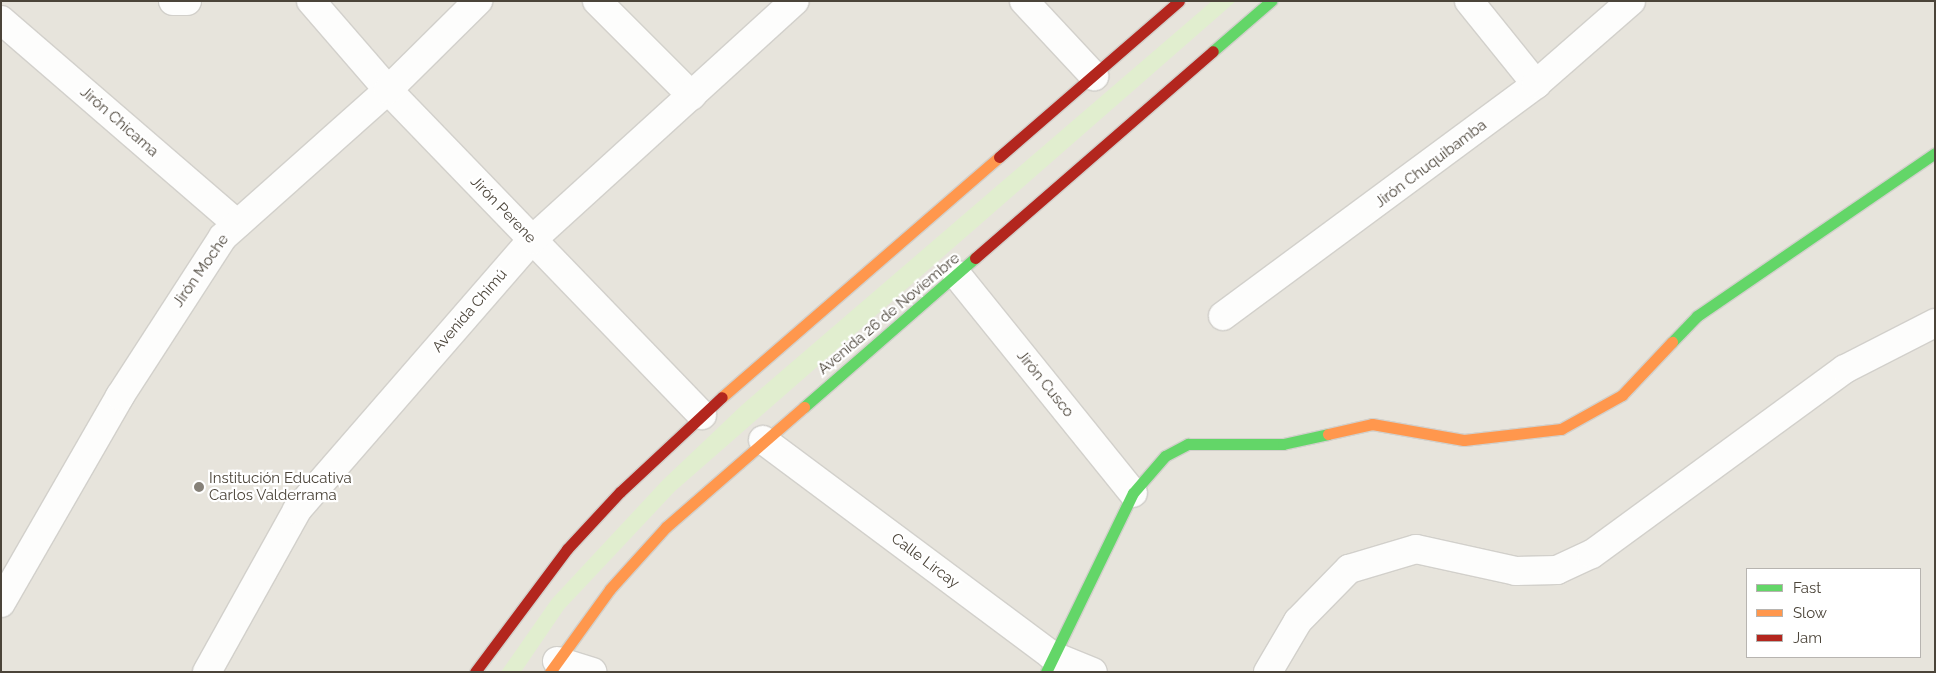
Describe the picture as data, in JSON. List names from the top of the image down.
{
  "streets": {
    "main road": ["Avenida 26 de Noviembre"],
    "street": [
      "Jirón Chicama",
      "Jirón Chuquibamba",
      "Jirón Perene",
      "Jirón Moche",
      "Avenida Chimú",
      "Jirón Cusco",
      "Calle Lircay"
    ]
  },
  "crossings": [
    ["Jirón Chicama", "Jirón Moche"],
    ["Jirón Perene", "Jirón Moche"],
    ["Jirón Perene", "Avenida Chimú"],
    ["Avenida 26 de Noviembre", "Jirón Cusco"],
    ["Avenida 26 de Noviembre", "Calle Lircay"]
  ],
  "places": ["Institución Educativa Carlos Valderrama"],
  "legend": ["Fast", "Slow", "Jam"]
}
